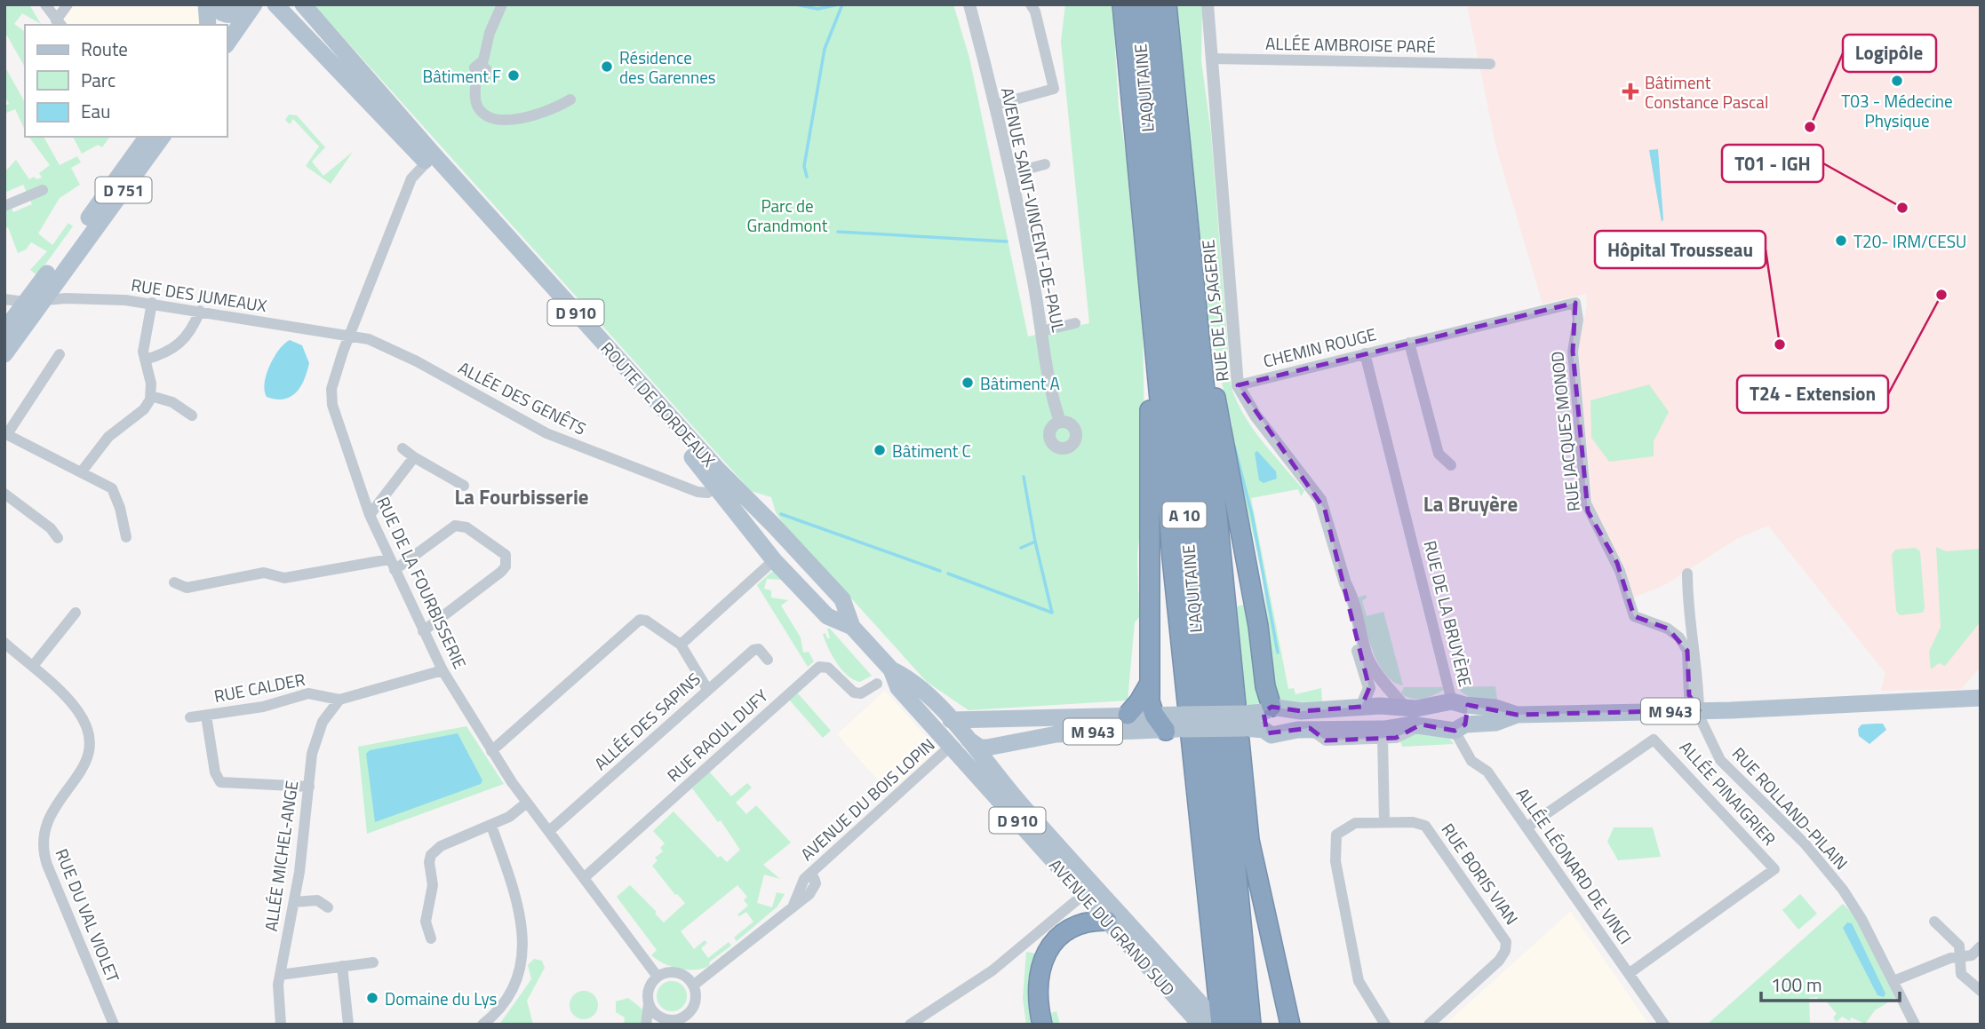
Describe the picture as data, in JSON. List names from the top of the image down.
{
  "streets": {
    "highway": ["L'AQUITAINE", "A 10"],
    "main road": [
      "D 751",
      "D 910",
      "ROUTE DE BORDEAUX",
      "M 943",
      "AVENUE DU GRAND SUD"
    ],
    "street": [
      "ALLÉE AMBROISE PARÉ",
      "AVENUE SAINT-VINCENT-DE-PAUL",
      "RUE DES JUMEAUX",
      "RUE DE LA SAGERIE",
      "CHEMIN ROUGE",
      "ALLÉE DES GENÊTS",
      "RUE JACQUES MONOD",
      "RUE DE LA FOURBISSERIE",
      "RUE DE LA BRUYÈRE",
      "RUE CALDER",
      "ALLÉE DES SAPINS",
      "RUE RAOUL DUFY",
      "ALLÉE PINAIGRIER",
      "AVENUE DU BOIS LOPIN",
      "RUE ROLLAND-PILAIN",
      "ALLÉE MICHEL-ANGE",
      "ALLÉE LÉONARD DE VINCI",
      "RUE BORIS VIAN",
      "RUE DU VAL VIOLET"
    ]
  },
  "crossings": [
    ["ALLÉE AMBROISE PARÉ", "RUE DE LA SAGERIE"],
    ["D 751", "RUE DES JUMEAUX"],
    ["RUE DES JUMEAUX", "ALLÉE DES GENÊTS"],
    ["RUE DES JUMEAUX", "RUE DE LA FOURBISSERIE"],
    ["RUE DE LA SAGERIE", "CHEMIN ROUGE"],
    ["RUE DE LA SAGERIE", "M 943"],
    ["D 910", "ROUTE DE BORDEAUX"],
    ["D 910", "RUE DE LA FOURBISSERIE"],
    ["D 910", "M 943"],
    ["D 910", "AVENUE DU BOIS LOPIN"],
    ["D 910", "AVENUE DU GRAND SUD"],
    ["CHEMIN ROUGE", "RUE JACQUES MONOD"],
    ["CHEMIN ROUGE", "RUE DE LA BRUYÈRE"],
    ["ALLÉE DES GENÊTS", "ROUTE DE BORDEAUX"],
    ["ALLÉE DES GENÊTS", "RUE DE LA FOURBISSERIE"],
    ["ROUTE DE BORDEAUX", "RUE DE LA FOURBISSERIE"],
    ["RUE JACQUES MONOD", "RUE ROLLAND-PILAIN"],
    ["RUE DE LA FOURBISSERIE", "RUE CALDER"],
    ["RUE DE LA FOURBISSERIE", "ALLÉE DES SAPINS"],
    ["RUE DE LA FOURBISSERIE", "RUE RAOUL DUFY"],
    ["RUE DE LA FOURBISSERIE", "AVENUE DU BOIS LOPIN"],
    ["RUE DE LA BRUYÈRE", "M 943"],
    ["RUE CALDER", "ALLÉE MICHEL-ANGE"],
    ["M 943", "RUE ROLLAND-PILAIN"],
    ["M 943", "ALLÉE LÉONARD DE VINCI"],
    ["ALLÉE PINAIGRIER", "ALLÉE LÉONARD DE VINCI"],
    ["AVENUE DU BOIS LOPIN", "AVENUE DU GRAND SUD"]
  ],
  "districts": ["La Fourbisserie", "La Bruyère"],
  "parks": ["Parc de Grandmont"],
  "places": {
    "other": [
      "Résidence des Garennes",
      "Bâtiment F",
      "T03 - Médecine Physique",
      "Logipôle",
      "T01 - IGH",
      "T20- IRM/CESU",
      "T24 - Extension",
      "Hôpital Trousseau",
      "Bâtiment A",
      "Bâtiment C",
      "Domaine du Lys"
    ],
    "health": ["Bâtiment Constance Pascal"]
  },
  "legend": ["Route", "Parc", "Eau"],
  "scale_bar": "100 m"
}
